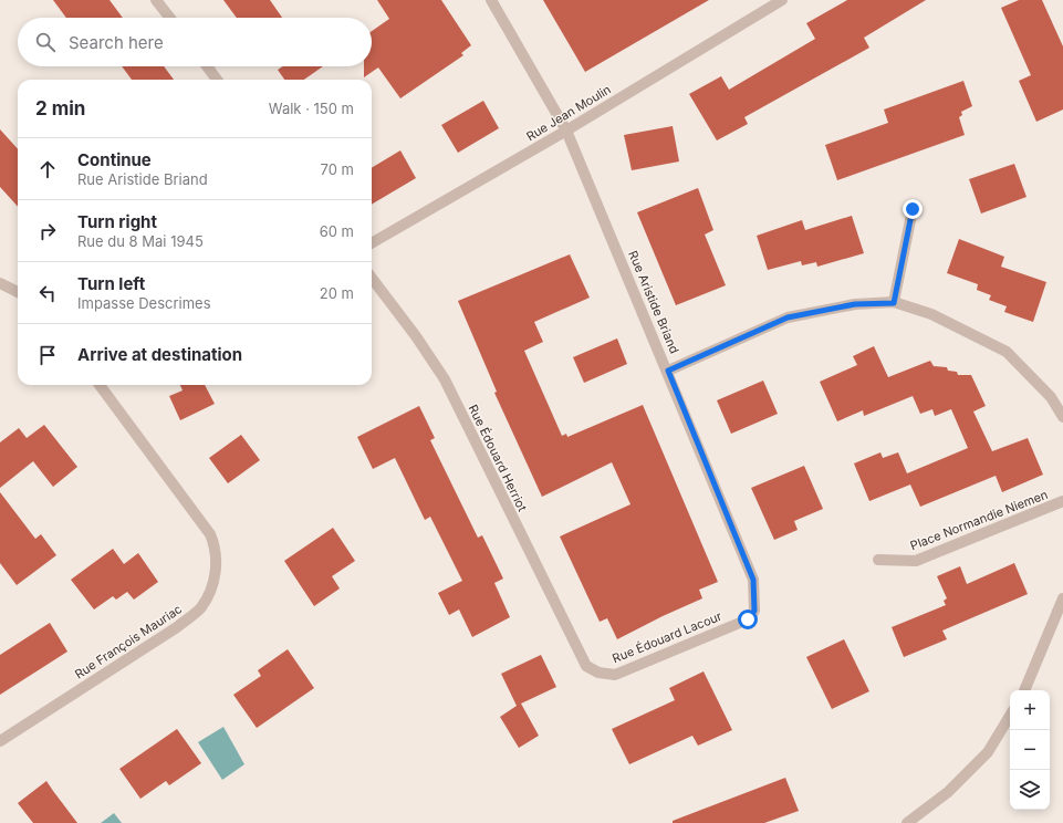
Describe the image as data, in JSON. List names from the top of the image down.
{
  "streets": {
    "street": [
      "Rue Jean Moulin",
      "Rue Aristide Briand",
      "Rue Édouard Herriot",
      "Place Normandie Niemen",
      "Rue Édouard Lacour",
      "Rue François Mauriac"
    ]
  },
  "crossings": [
    ["Rue Jean Moulin", "Rue Aristide Briand"],
    ["Rue Aristide Briand", "Rue Édouard Lacour"],
    ["Rue Édouard Herriot", "Rue Édouard Lacour"]
  ],
  "page": {
    "search": "Search here",
    "heading": ["2 min", "Walk · 150 m"],
    "list": [
      ["Continue", "Rue Aristide Briand", "70 m"],
      ["Turn right", "Rue du 8 Mai 1945", "60 m"],
      ["Turn left", "Impasse Descrimes", "20 m"],
      "Arrive at destination"
    ],
    "map_buttons": ["+", "−"]
  }
}
